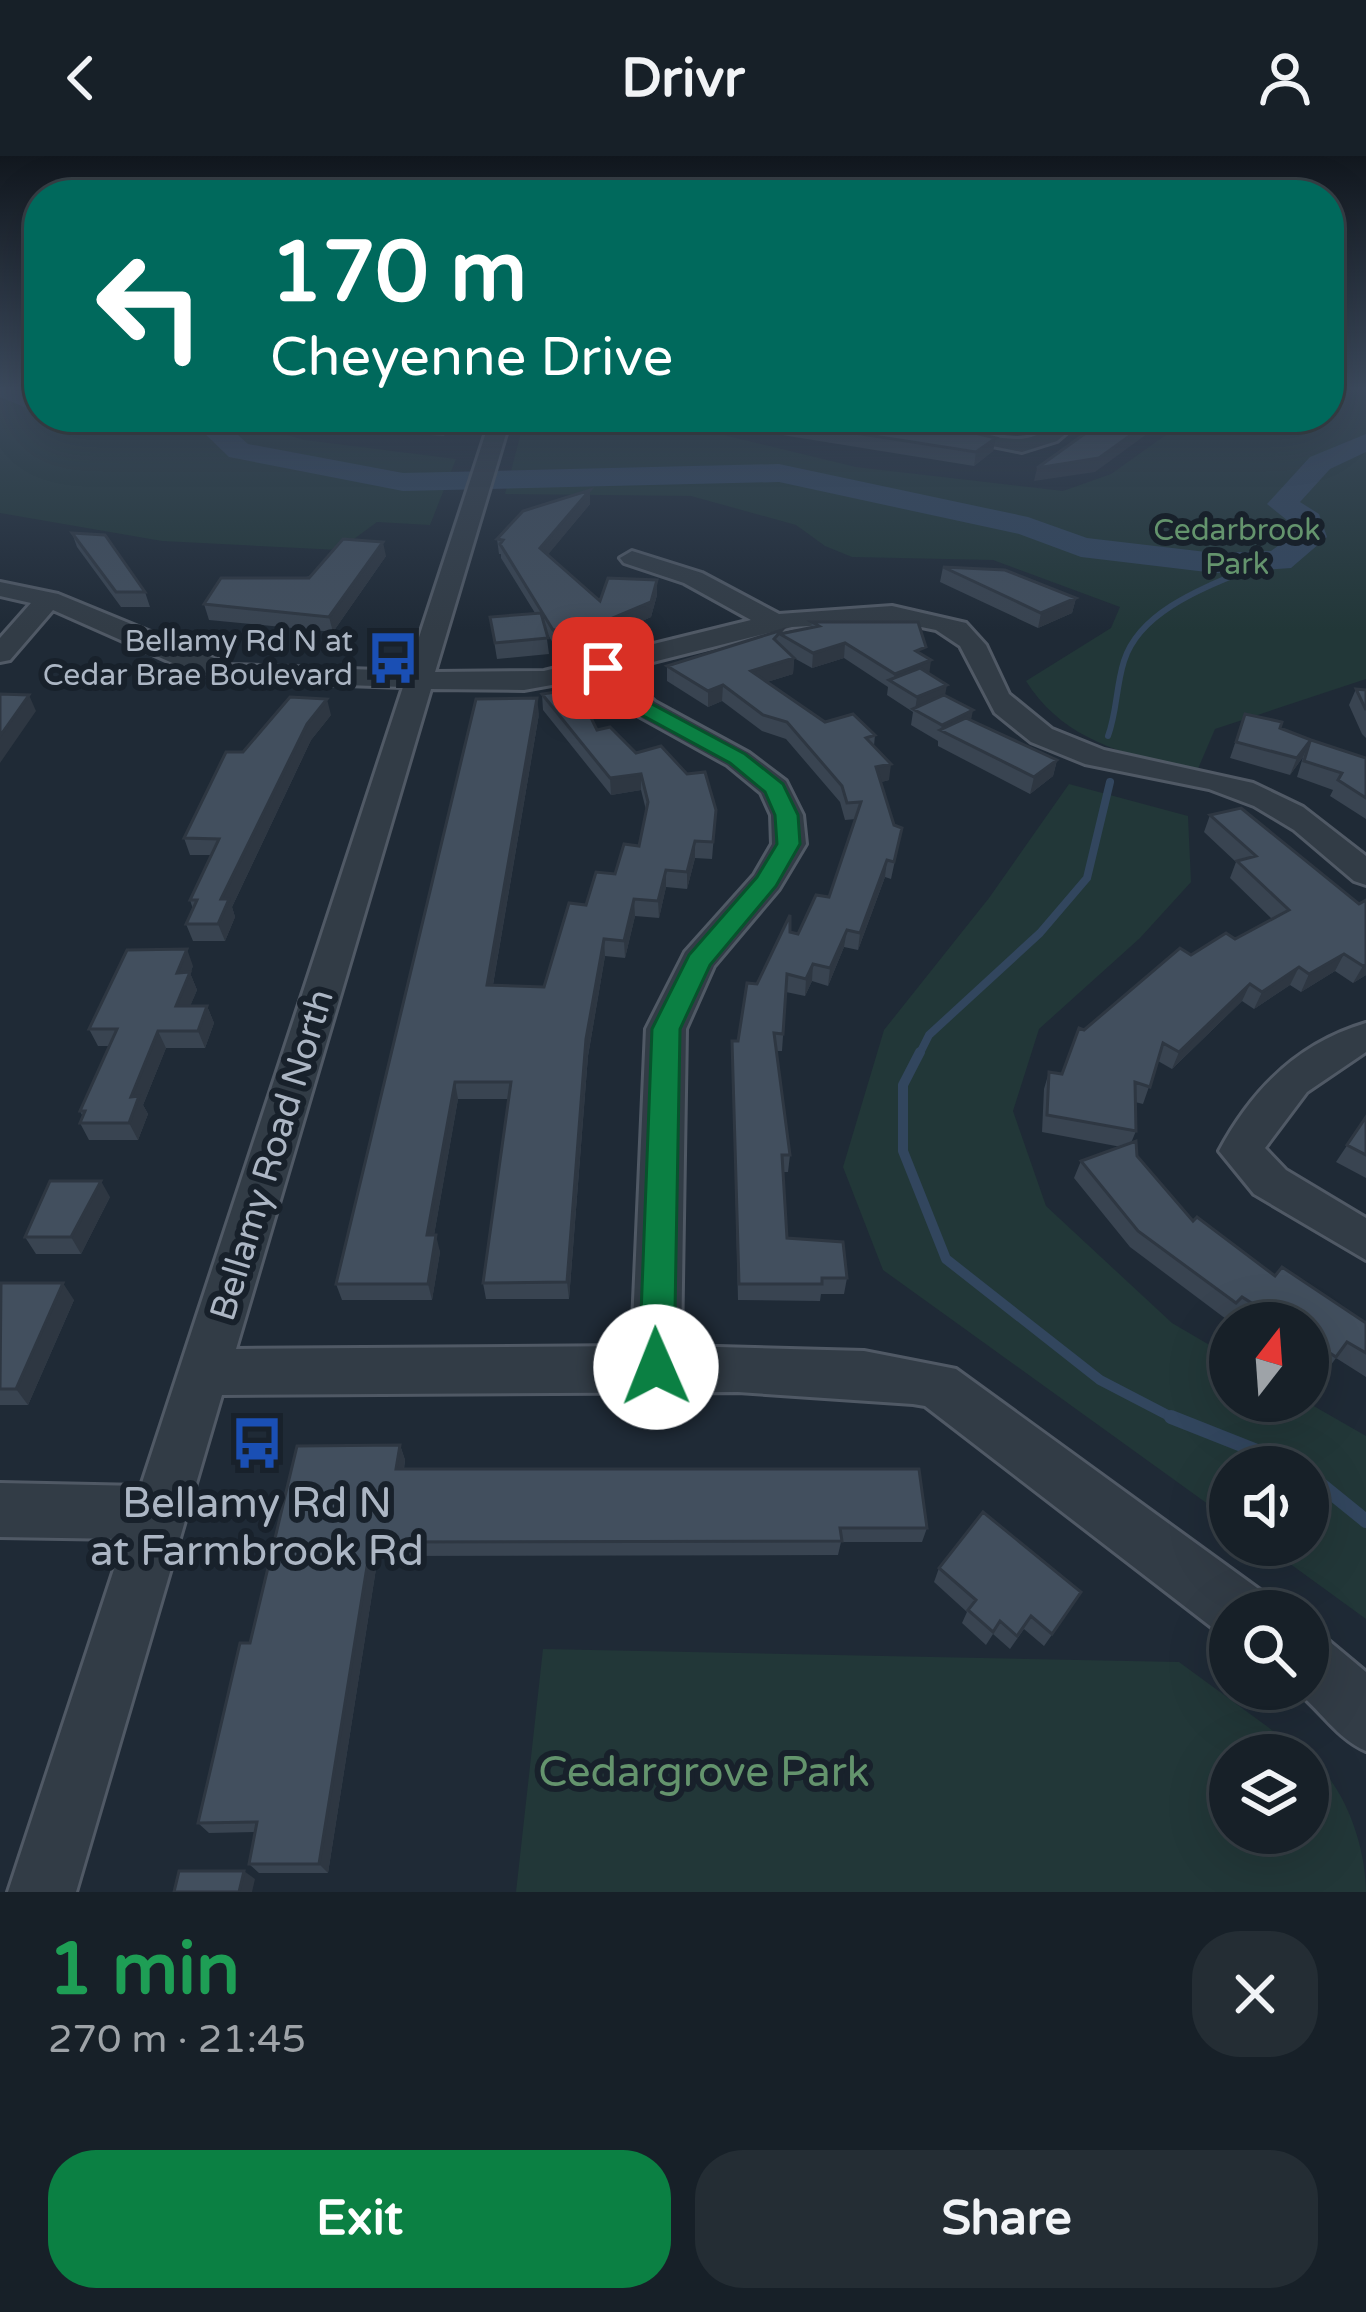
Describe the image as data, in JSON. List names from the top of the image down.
{
  "streets": {
    "street": ["Bellamy Road North"]
  },
  "parks": ["Cedarbrook Park", "Cedargrove Park"],
  "places": {
    "bus stop": ["Bellamy Rd N at Cedar Brae Boulevard", "Bellamy Rd N at Farmbrook Rd"]
  },
  "north": "top",
  "page": {
    "header": "Drivr",
    "turn": ["170 m", "Cheyenne Drive"],
    "heading": ["1 min", "270 m · 21:45"],
    "buttons": ["Exit", "Share"]
  }
}
